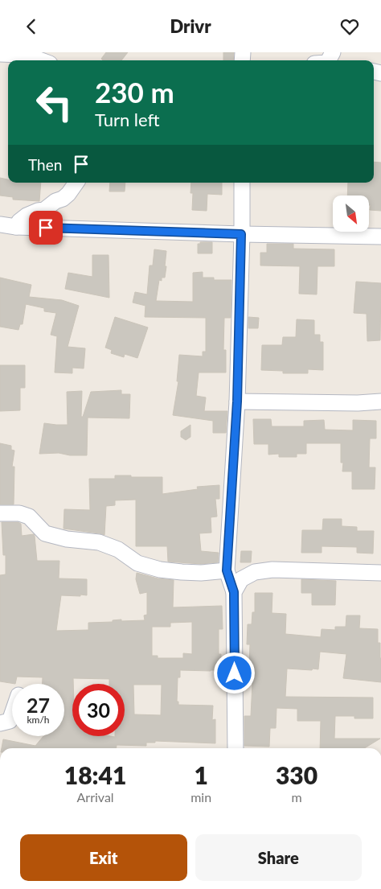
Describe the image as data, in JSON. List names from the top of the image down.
{
  "north": "bottom right",
  "page": {
    "header": "Drivr",
    "turn": ["230 m", "Turn left"],
    "then": "Then",
    "speed": "27 km/h",
    "limit": "30",
    "eta": [
      "18:41",
      "Arrival",
      "1",
      "min",
      "330",
      "m"
    ],
    "buttons": ["Exit", "Share"]
  }
}
